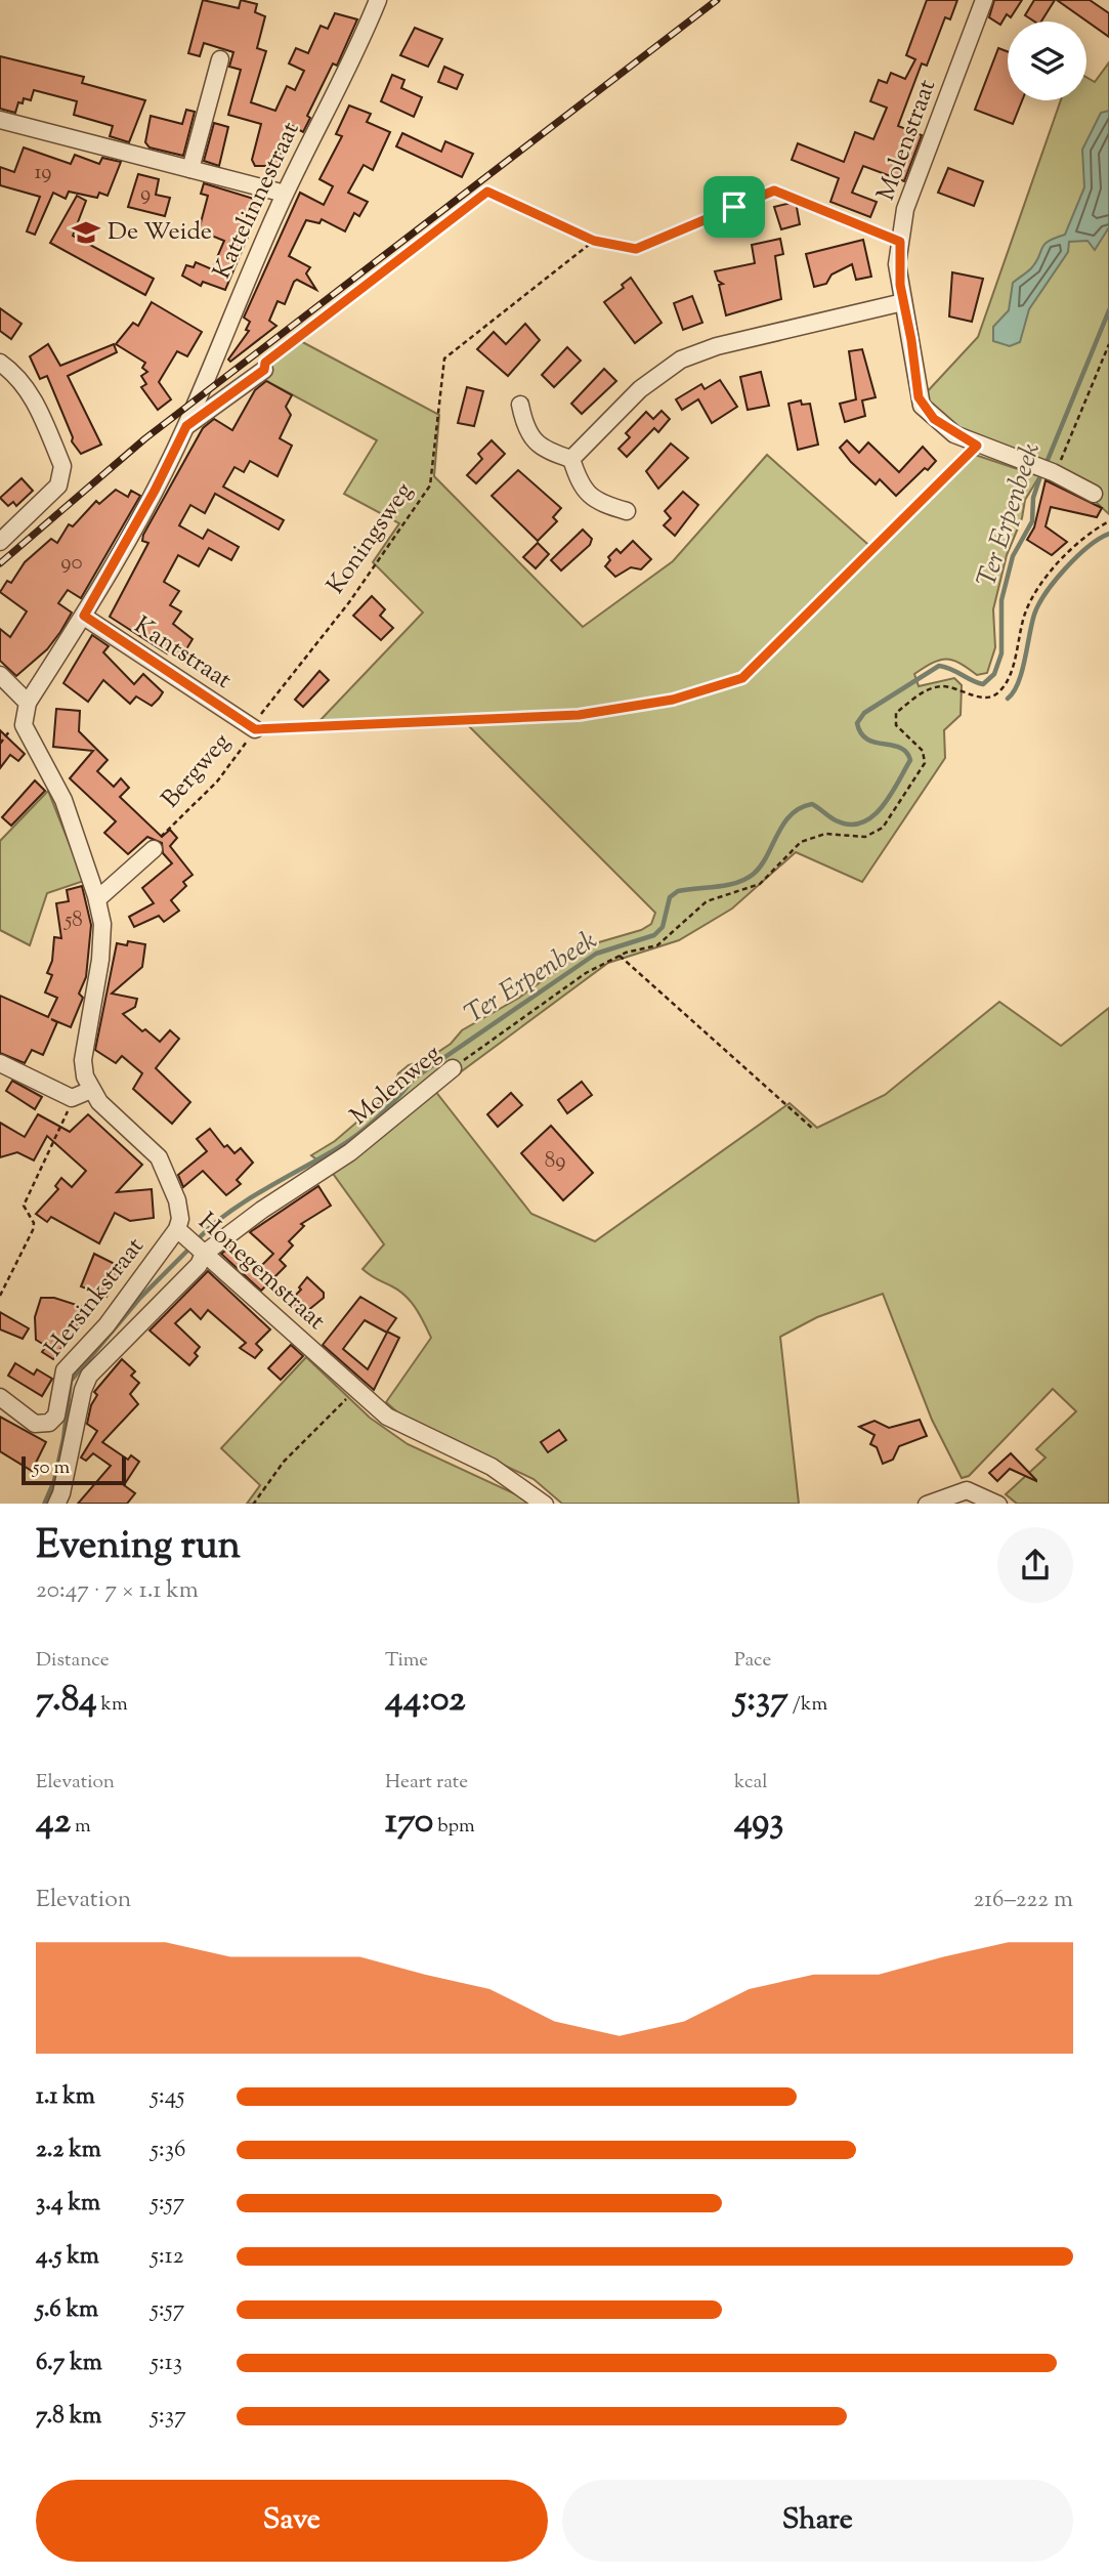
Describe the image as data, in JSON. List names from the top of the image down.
{
  "streets": {
    "street": [
      "Molenstraat",
      "Kattelinnestraat",
      "Kantstraat",
      "Molenweg",
      "Honegemstraat",
      "Hersinkstraat"
    ],
    "path": ["Koningsweg", "Bergweg"]
  },
  "crossings": [
    ["Molenstraat", "Bergweg"],
    ["Kattelinnestraat", "Kantstraat"],
    ["Kattelinnestraat", "Honegemstraat"],
    ["Koningsweg", "Kantstraat"],
    ["Koningsweg", "Bergweg"],
    ["Kantstraat", "Bergweg"],
    ["Molenweg", "Honegemstraat"],
    ["Honegemstraat", "Hersinkstraat"]
  ],
  "water": ["Ter Erpenbeek"],
  "places": {
    "school or university": ["De Weide"]
  },
  "house_numbers": [
    "19",
    "9",
    "90",
    "58",
    "89"
  ],
  "scale_bar": "50 m",
  "page": {
    "scale": "50 m",
    "heading": ["Evening run", "20:47 · 7 × 1.1 km"],
    "stats": [
      ["Distance", "7.84 km"],
      ["Time", "44:02"],
      ["Pace", "5:37 /km"],
      ["Elevation", "42 m"],
      ["Heart rate", "170 bpm"],
      ["kcal", "493"]
    ],
    "chart": ["Elevation", "216–222 m"],
    "list": [
      {
        "name": "1.1 km",
        "note": "5:45"
      },
      {
        "name": "2.2 km",
        "note": "5:36"
      },
      {
        "name": "3.4 km",
        "note": "5:57"
      },
      {
        "name": "4.5 km",
        "note": "5:12"
      },
      {
        "name": "5.6 km",
        "note": "5:57"
      },
      {
        "name": "6.7 km",
        "note": "5:13"
      },
      {
        "name": "7.8 km",
        "note": "5:37"
      }
    ],
    "buttons": ["Save", "Share"]
  }
}
